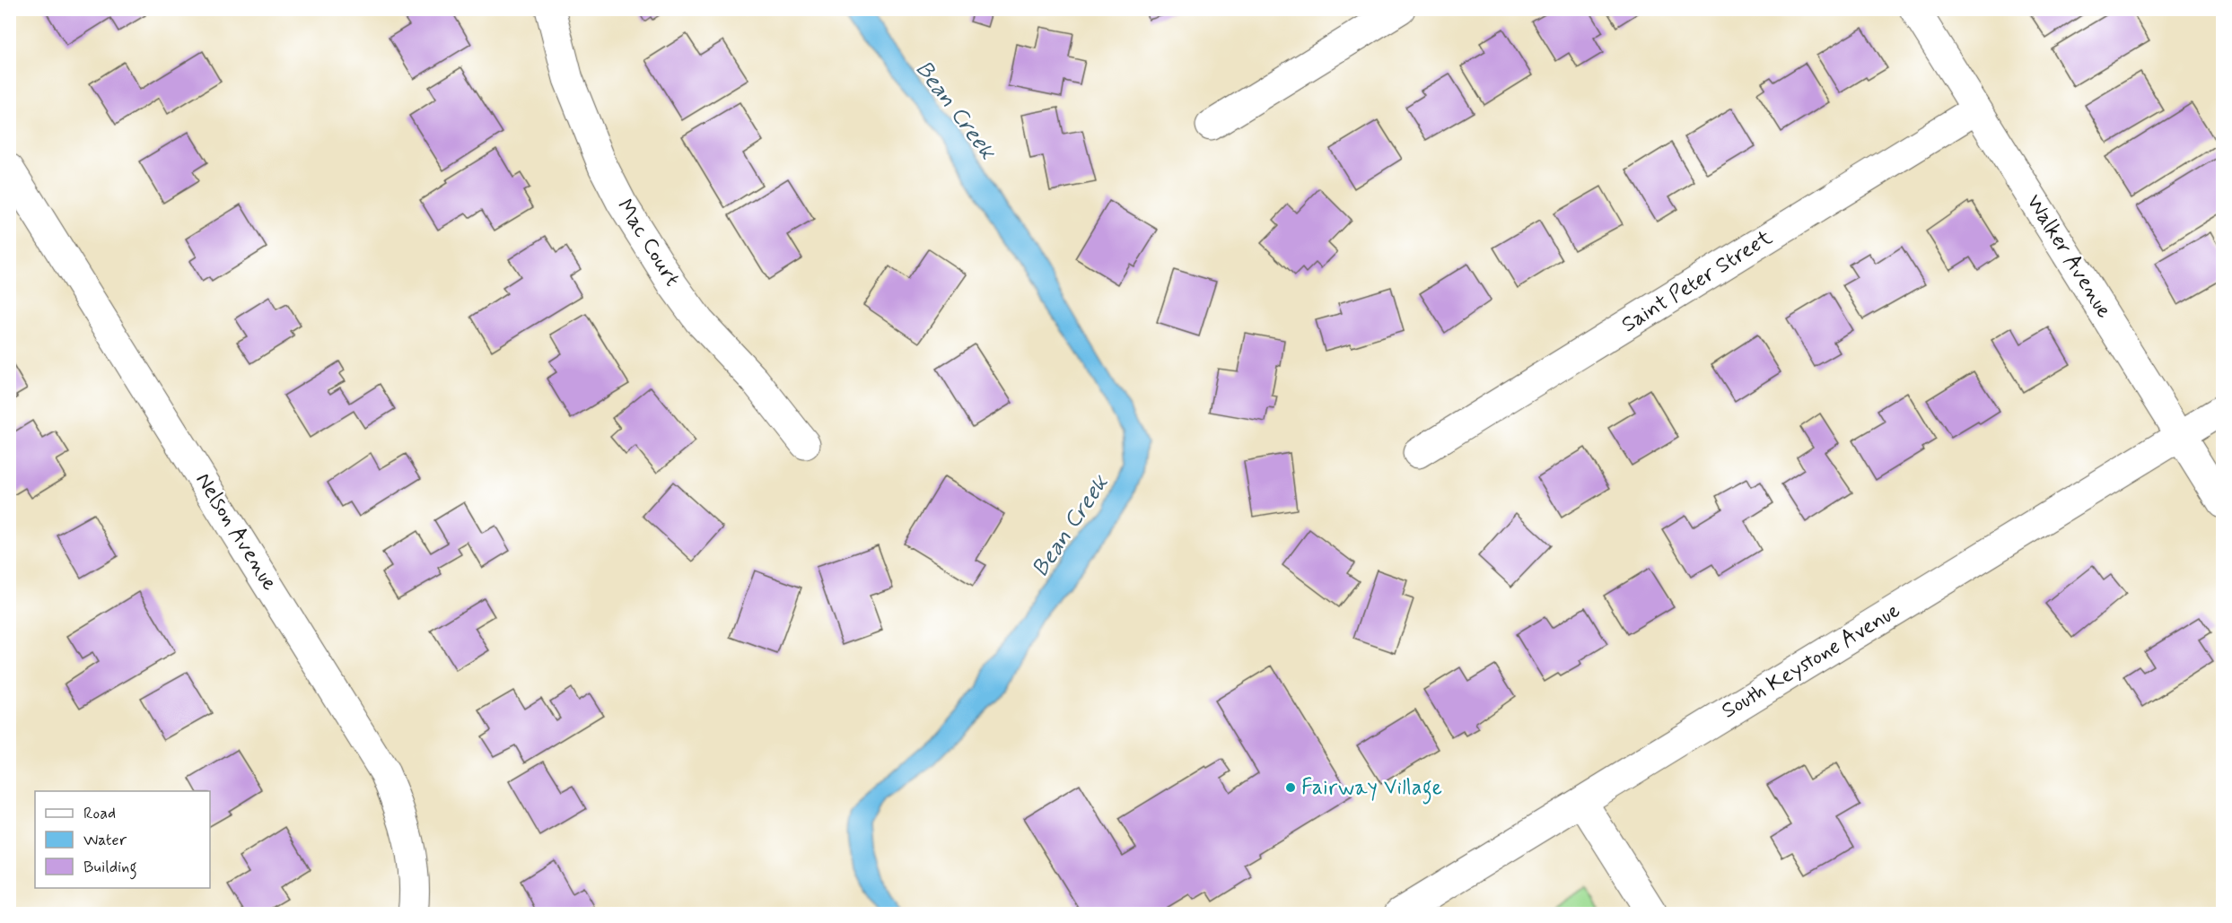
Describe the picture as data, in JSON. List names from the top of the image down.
{
  "streets": {
    "street": [
      "Mac Court",
      "Walker Avenue",
      "Saint Peter Street",
      "Nelson Avenue",
      "South Keystone Avenue"
    ]
  },
  "crossings": [
    ["Walker Avenue", "Saint Peter Street"],
    ["Walker Avenue", "South Keystone Avenue"]
  ],
  "water": ["Bean Creek"],
  "places": ["Fairway Village"],
  "legend": ["Road", "Water", "Building"]
}
